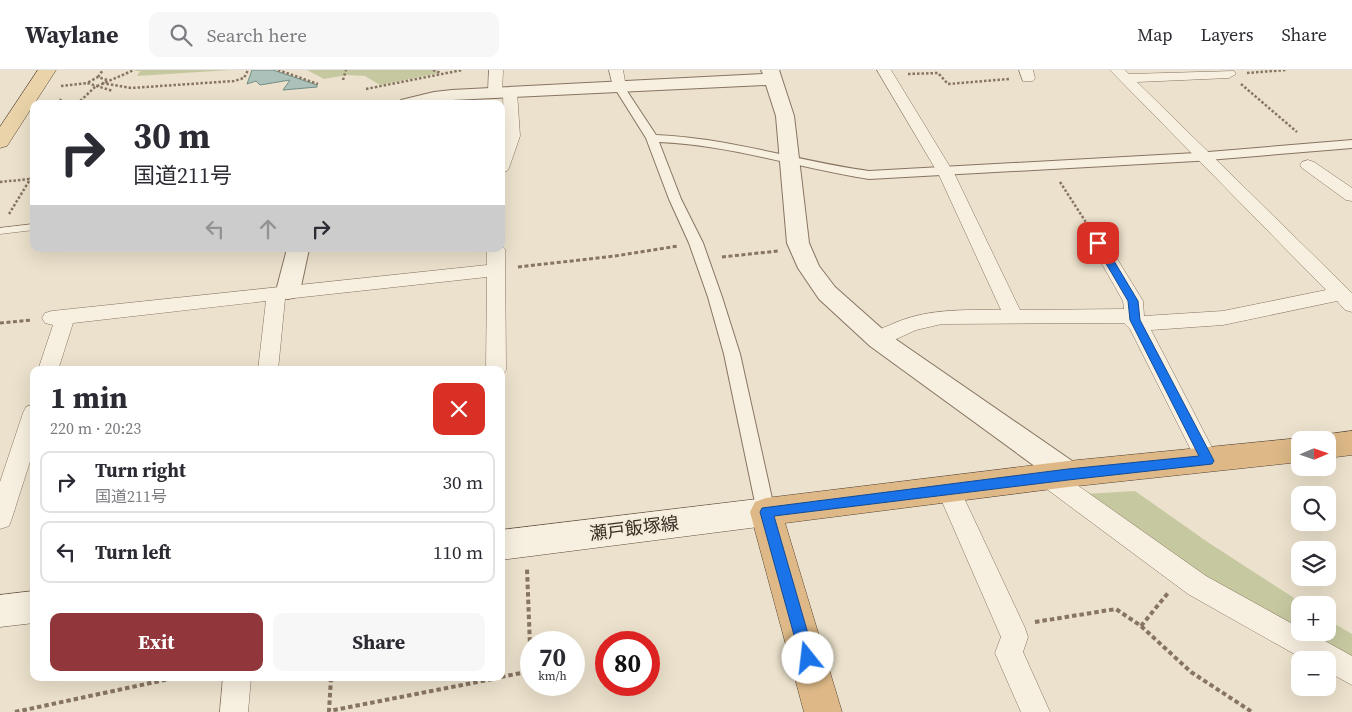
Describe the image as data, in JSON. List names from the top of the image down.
{
  "streets": {
    "main road": ["瀬戸飯塚線"]
  },
  "north": "right",
  "page": {
    "header": "Waylane",
    "search": "Search here",
    "nav": ["Map", "Layers", "Share"],
    "turn": ["30 m", "国道211号"],
    "heading": ["1 min", "220 m · 20:23"],
    "map_buttons": ["+", "−"],
    "list": [
      {
        "name": "Turn right",
        "note": "国道211号",
        "value": "30 m"
      },
      {
        "name": "Turn left",
        "value": "110 m"
      }
    ],
    "buttons": ["Exit", "Share"],
    "speed": "70 km/h",
    "limit": "80"
  }
}
